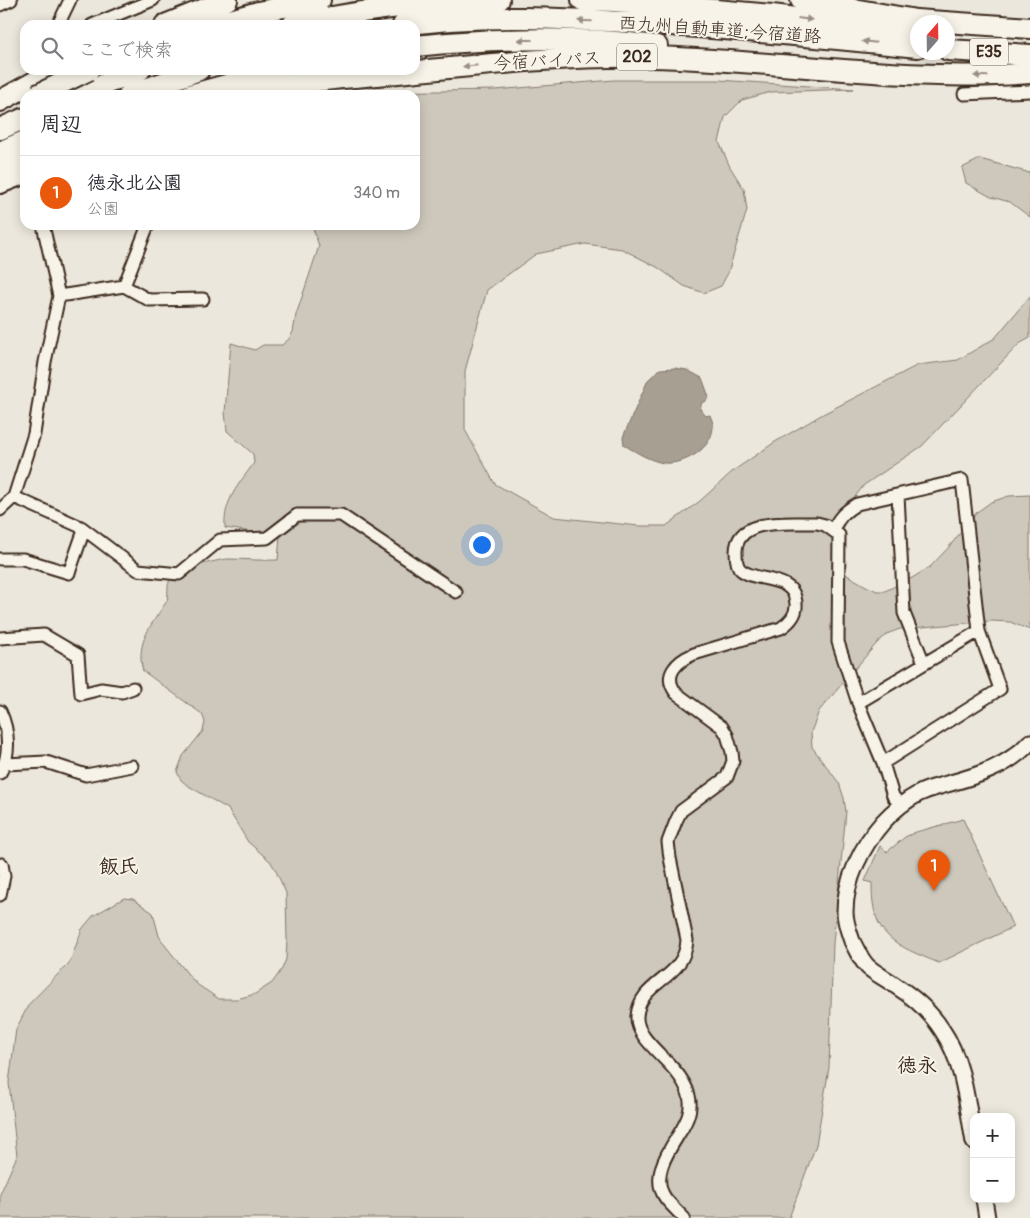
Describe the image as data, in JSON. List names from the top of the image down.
{
  "streets": {
    "highway": [
      "西九州自動車道;今宿道路",
      "E35",
      "202",
      "今宿バイパス"
    ]
  },
  "districts": ["飯氏", "徳永"],
  "north": "top",
  "page": {
    "search": "ここで検索",
    "heading": "周辺",
    "list": [
      {
        "mark": "1",
        "name": "徳永北公園",
        "note": "公園",
        "value": "340 m"
      }
    ],
    "pins": "1",
    "map_buttons": ["+", "−"]
  }
}
